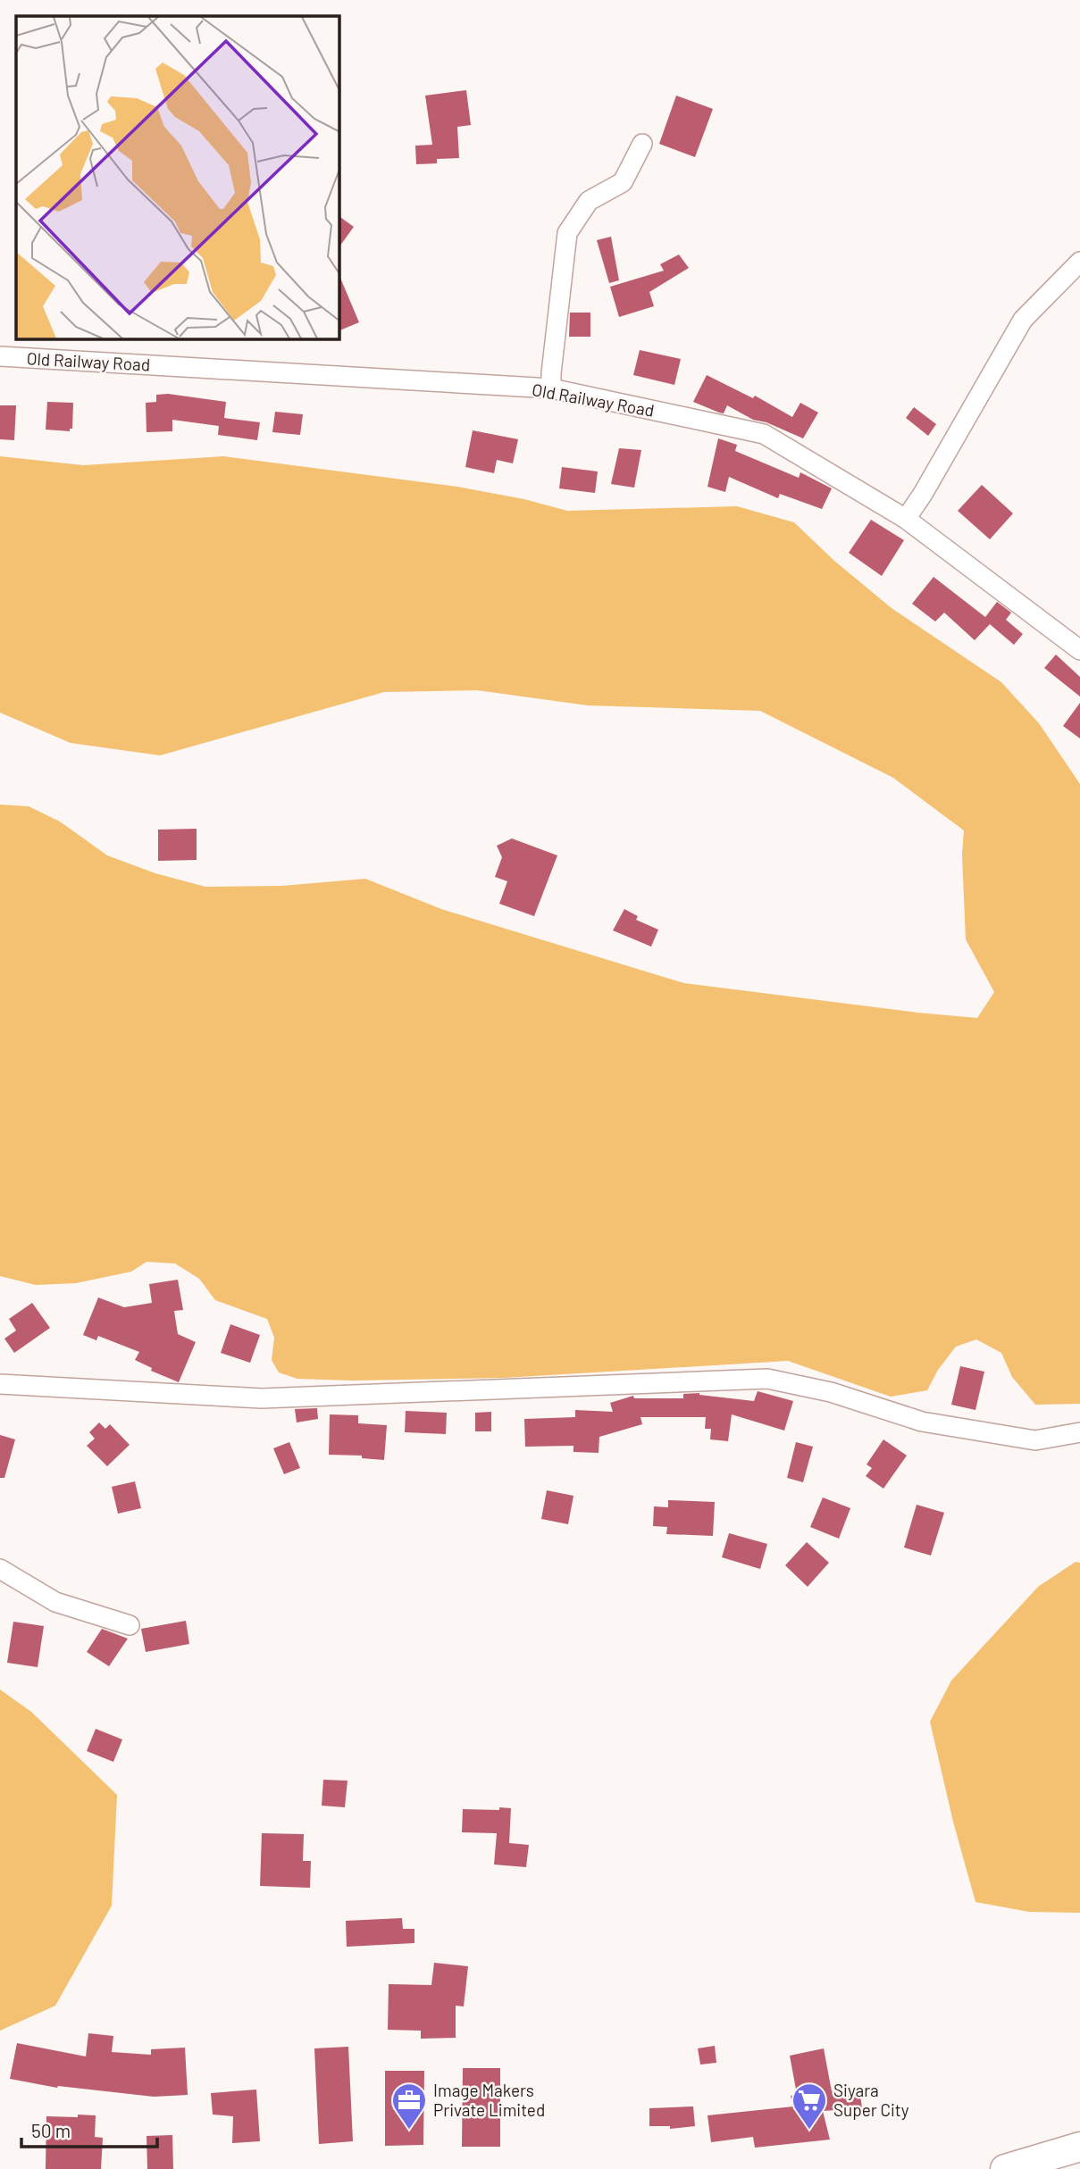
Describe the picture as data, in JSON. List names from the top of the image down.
{
  "streets": {
    "street": ["Old Railway Road"]
  },
  "places": {
    "office": ["Image Makers Private Limited"],
    "supermarket": ["Siyara Super City"]
  },
  "scale_bar": "50 m"
}
